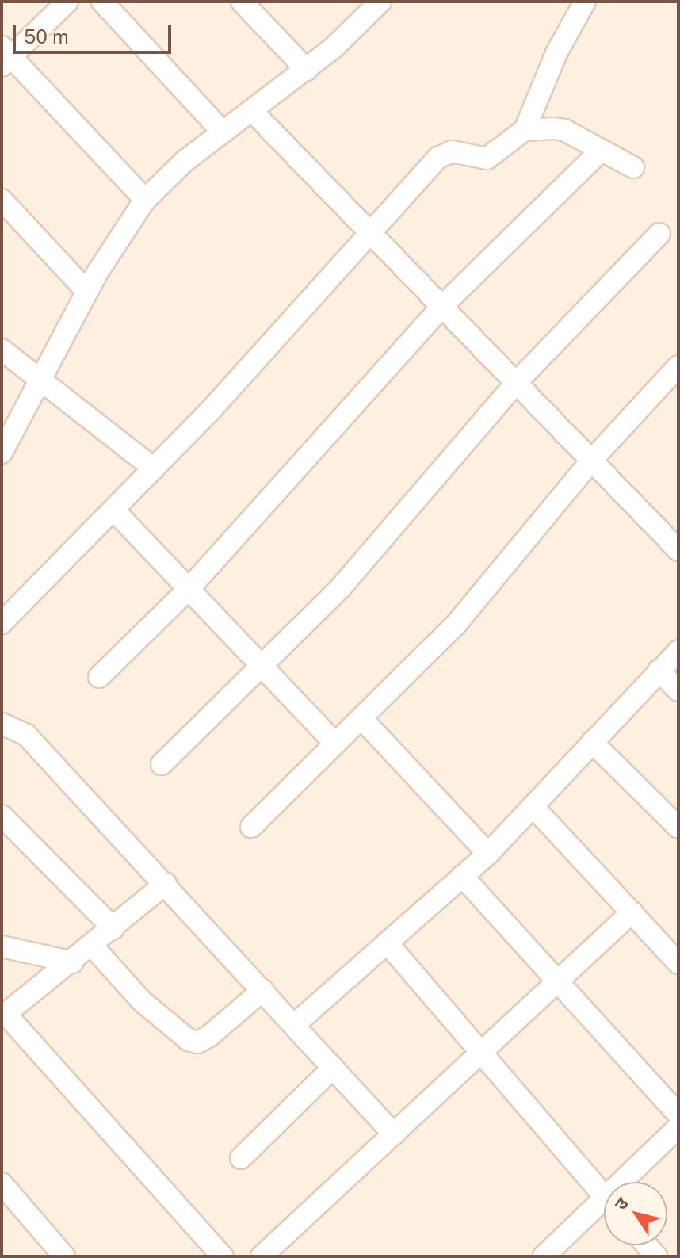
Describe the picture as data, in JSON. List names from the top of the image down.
{
  "scale_bar": "50 m",
  "north": "top left"
}
